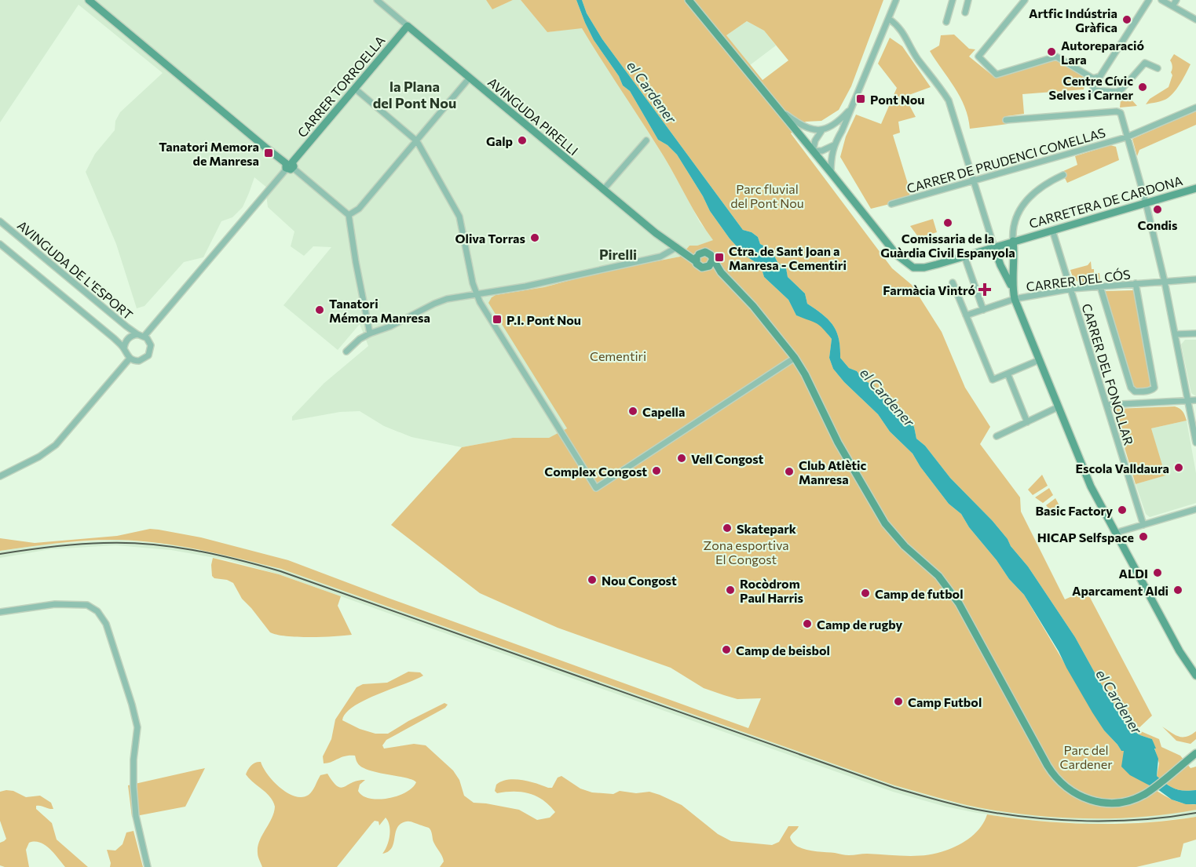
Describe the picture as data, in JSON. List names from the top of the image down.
{
  "streets": {
    "street": [
      "CARRER TORROELLA",
      "AVINGUDA PIRELLI",
      "CARRER DE PRUDENCI COMELLAS",
      "CARRETERA DE CARDONA",
      "AVINGUDA DE L'ESPORT",
      "CARRER DEL CÓS",
      "CARRER DEL FONOLLAR"
    ]
  },
  "crossings": [
    ["CARRER TORROELLA", "AVINGUDA PIRELLI"],
    ["CARRETERA DE CARDONA", "CARRER DEL FONOLLAR"],
    ["CARRER DEL CÓS", "CARRER DEL FONOLLAR"]
  ],
  "districts": ["la Plana del Pont Nou", "Pirelli"],
  "water": ["el Cardener"],
  "parks": [
    "Parc fluvial del Pont Nou",
    "Cementiri",
    "Zona esportiva El Congost",
    "Parc del Cardener"
  ],
  "places": {
    "other": [
      "Artfic Indústria Gràfica",
      "Autoreparació Lara",
      "Centre Cívic Selves i Carner",
      "Galp",
      "Condis",
      "Comissaria de la Guàrdia Civil Espanyola",
      "Oliva Torras",
      "Tanatori Mémora Manresa",
      "Capella",
      "Vell Congost",
      "Escola Valldaura",
      "Complex Congost",
      "Club Atlètic Manresa",
      "Basic Factory",
      "Skatepark",
      "HICAP Selfspace",
      "ALDI",
      "Nou Congost",
      "Rocòdrom Paul Harris",
      "Aparcament Aldi",
      "Camp de futbol",
      "Camp de rugby",
      "Camp de beisbol",
      "Camp Futbol"
    ],
    "transit": [
      "Pont Nou",
      "Tanatori Memora de Manresa",
      "Ctra. de Sant Joan a Manresa - Cementiri",
      "P.I. Pont Nou"
    ],
    "health": ["Farmàcia Vintró"]
  }
}
